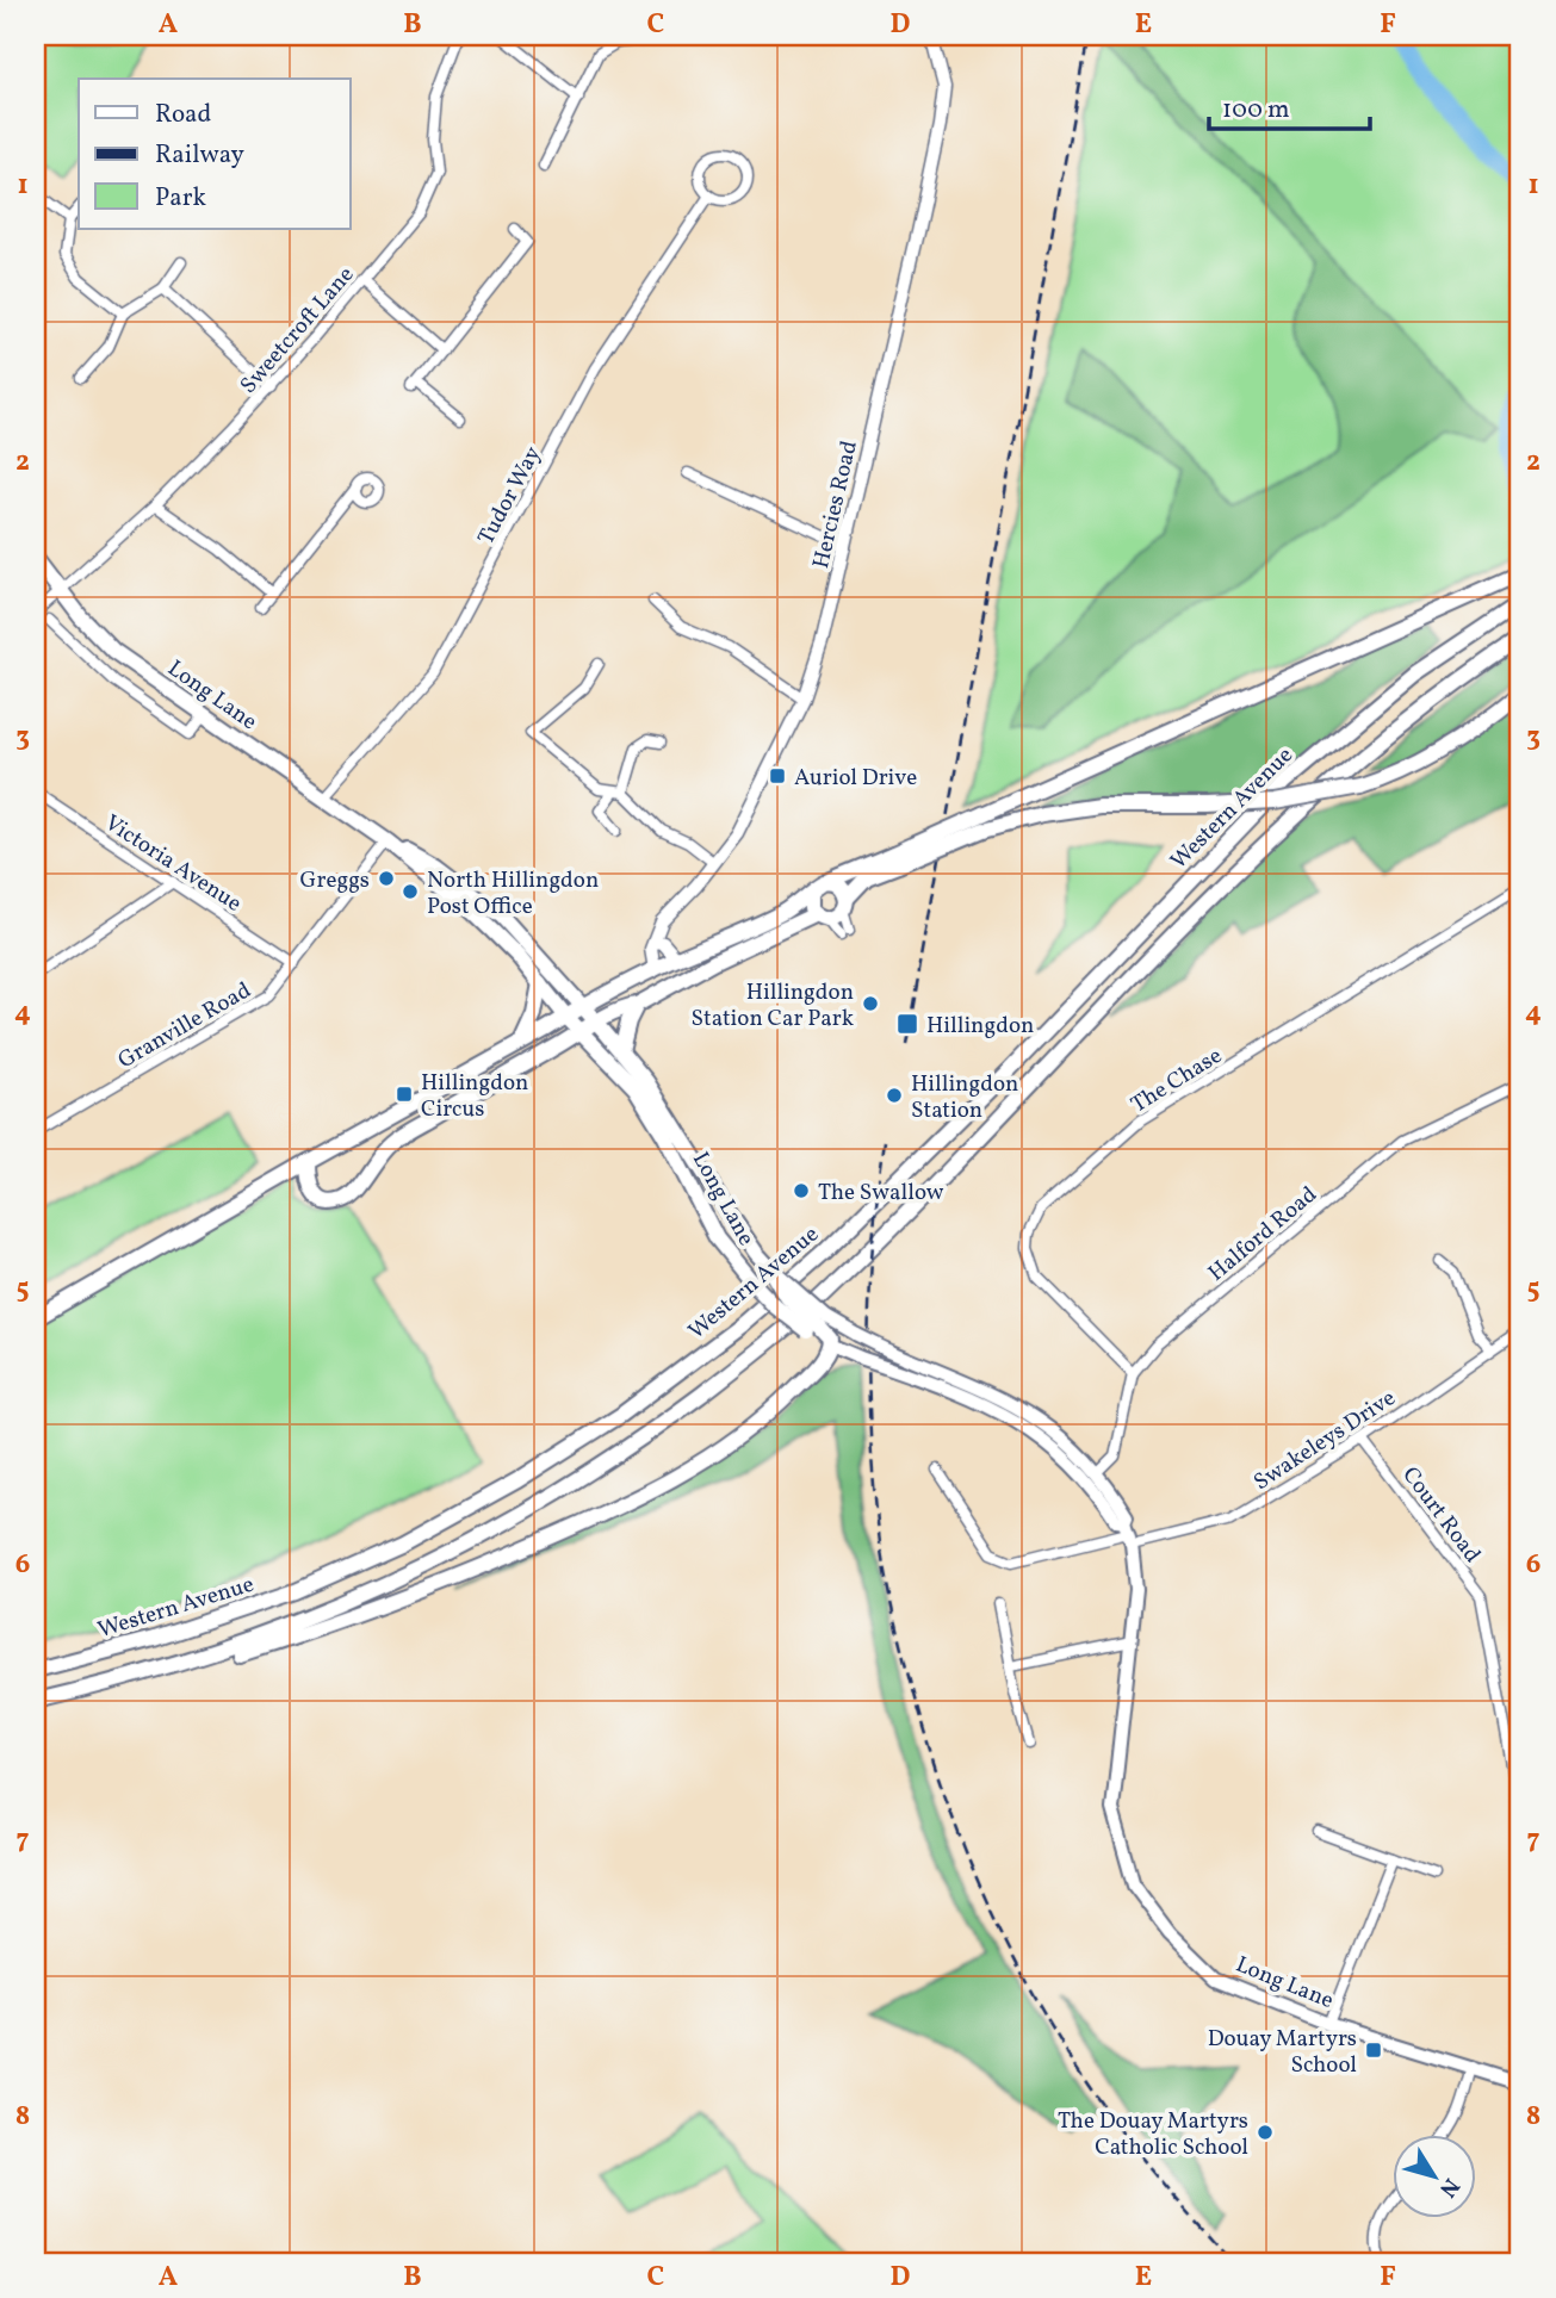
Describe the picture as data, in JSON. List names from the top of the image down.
{
  "streets": {
    "main road": ["Long Lane", "Western Avenue"],
    "street": [
      "Sweetcroft Lane",
      "Tudor Way",
      "Hercies Road",
      "Victoria Avenue",
      "Granville Road",
      "The Chase",
      "Halford Road",
      "Swakeleys Drive",
      "Court Road"
    ]
  },
  "crossings": [
    ["Sweetcroft Lane", "Long Lane"],
    ["Tudor Way", "Long Lane"],
    ["Long Lane", "Granville Road"],
    ["Long Lane", "Halford Road"],
    ["Long Lane", "Swakeleys Drive"],
    ["Victoria Avenue", "Granville Road"],
    ["The Chase", "Halford Road"],
    ["Swakeleys Drive", "Court Road"]
  ],
  "places": {
    "transit": [
      "Auriol Drive",
      "Hillingdon",
      "Hillingdon Circus",
      "Douay Martyrs School"
    ],
    "other": [
      "Greggs",
      "North Hillingdon Post Office",
      "Hillingdon Station Car Park",
      "Hillingdon Station",
      "The Swallow",
      "The Douay Martyrs Catholic School"
    ]
  },
  "legend": ["Road", "Railway", "Park"],
  "scale_bar": "100 m",
  "north": "bottom right",
  "grid": {
    "columns": [
      "A",
      "B",
      "C",
      "D",
      "E",
      "F"
    ],
    "rows": [
      "1",
      "2",
      "3",
      "4",
      "5",
      "6",
      "7",
      "8"
    ]
  }
}
